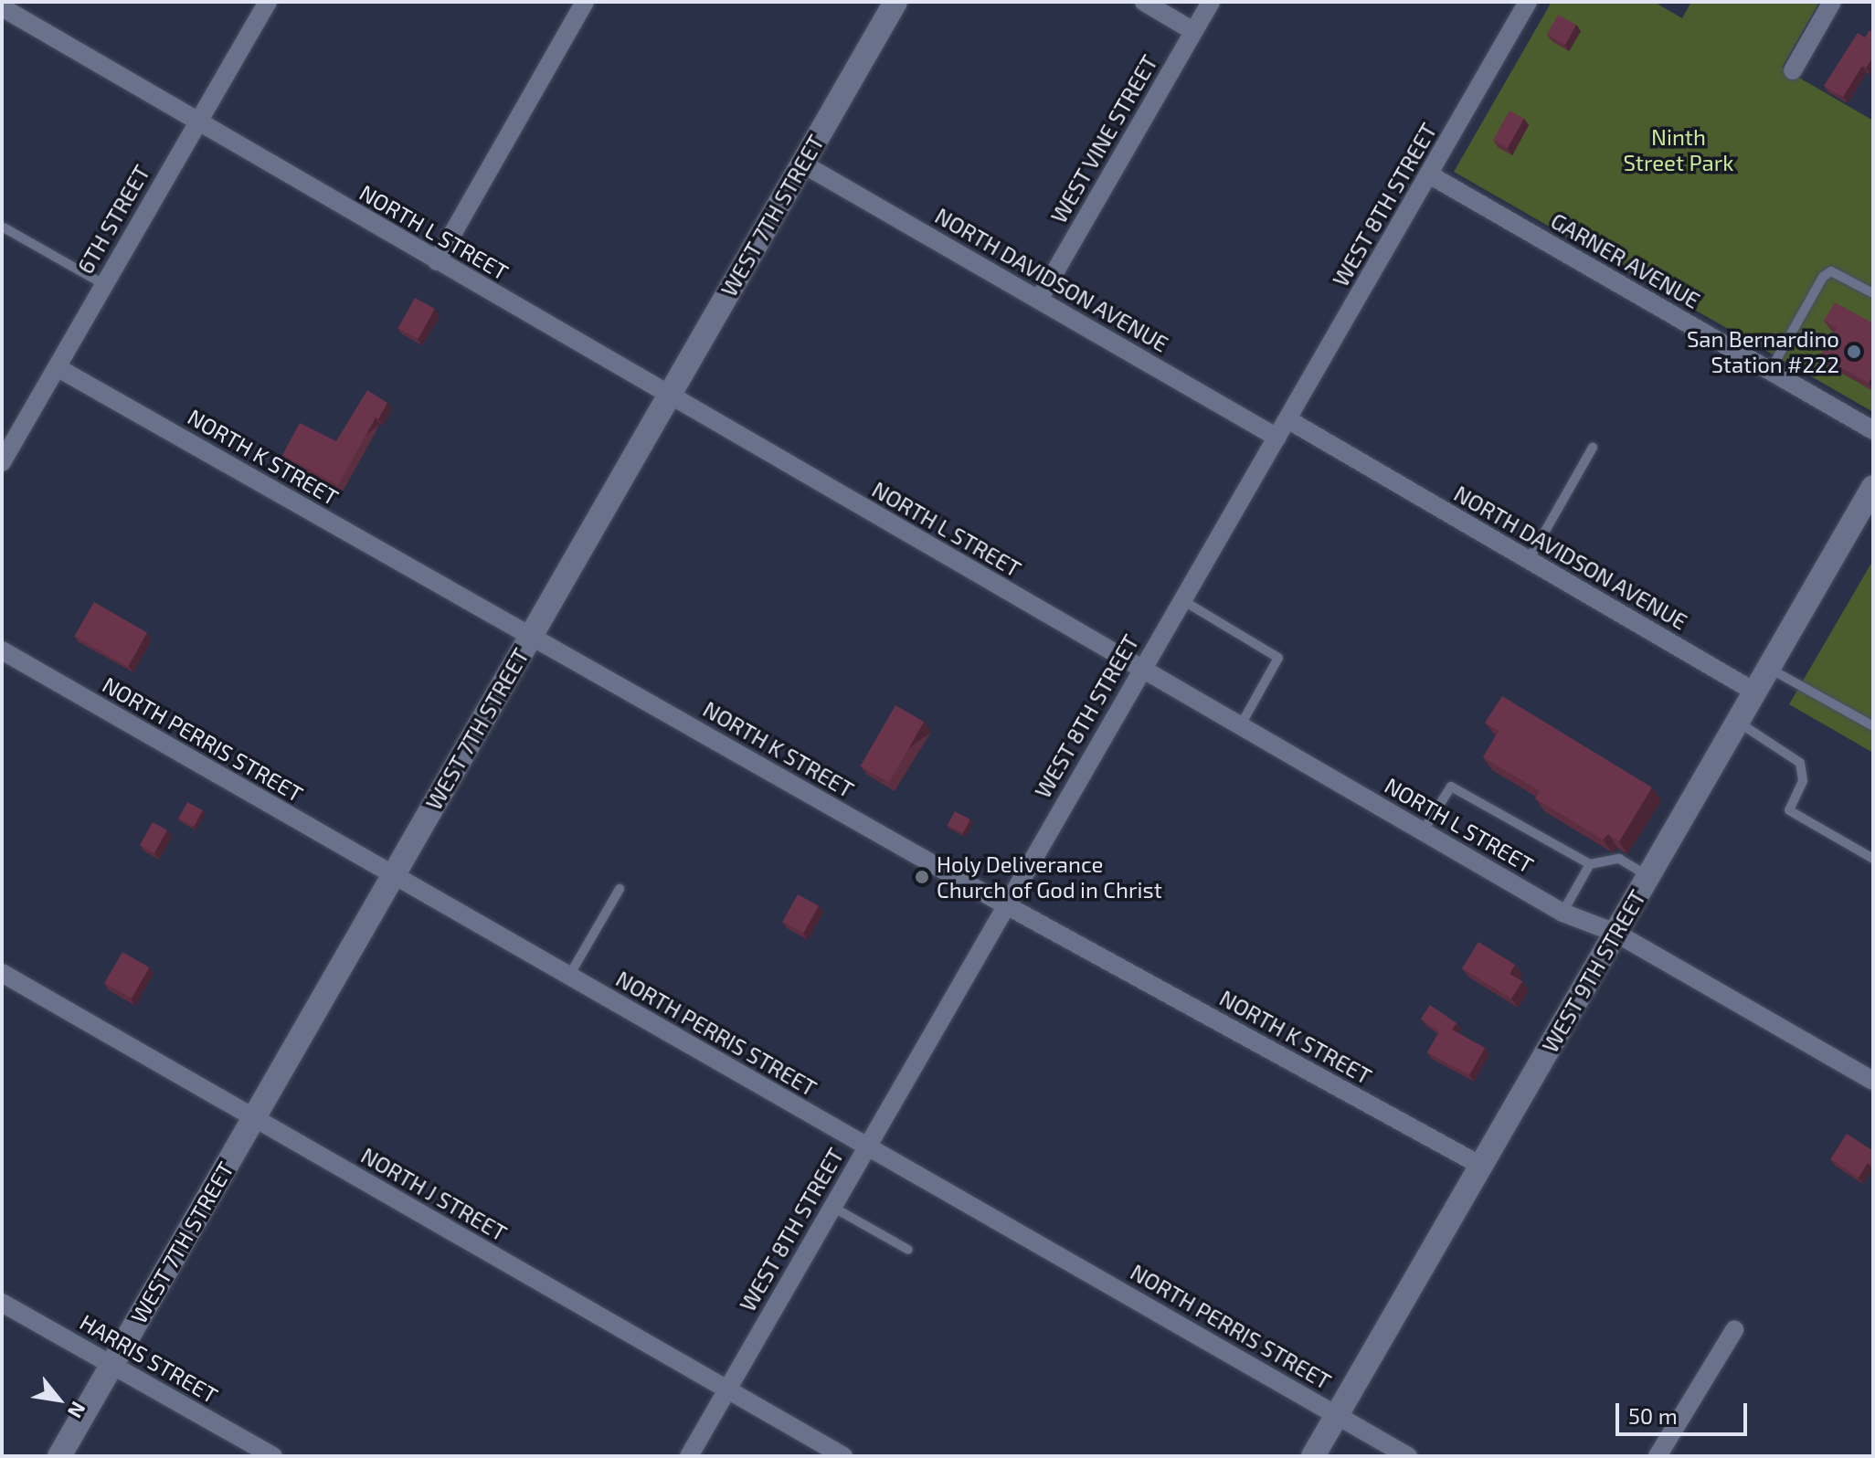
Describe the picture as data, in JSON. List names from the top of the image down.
{
  "streets": {
    "street": [
      "WEST VINE STREET",
      "WEST 8TH STREET",
      "WEST 7TH STREET",
      "6TH STREET",
      "NORTH L STREET",
      "GARNER AVENUE",
      "NORTH DAVIDSON AVENUE",
      "NORTH K STREET",
      "NORTH PERRIS STREET",
      "WEST 9TH STREET",
      "NORTH J STREET",
      "HARRIS STREET"
    ]
  },
  "crossings": [
    ["WEST VINE STREET", "NORTH DAVIDSON AVENUE"],
    ["WEST 8TH STREET", "NORTH L STREET"],
    ["WEST 8TH STREET", "GARNER AVENUE"],
    ["WEST 8TH STREET", "NORTH DAVIDSON AVENUE"],
    ["WEST 8TH STREET", "NORTH K STREET"],
    ["WEST 8TH STREET", "NORTH PERRIS STREET"],
    ["WEST 8TH STREET", "NORTH J STREET"],
    ["WEST 7TH STREET", "NORTH L STREET"],
    ["WEST 7TH STREET", "NORTH DAVIDSON AVENUE"],
    ["WEST 7TH STREET", "NORTH K STREET"],
    ["WEST 7TH STREET", "NORTH PERRIS STREET"],
    ["WEST 7TH STREET", "NORTH J STREET"],
    ["WEST 7TH STREET", "HARRIS STREET"],
    ["6TH STREET", "NORTH L STREET"],
    ["6TH STREET", "NORTH K STREET"],
    ["NORTH L STREET", "WEST 9TH STREET"],
    ["NORTH DAVIDSON AVENUE", "WEST 9TH STREET"],
    ["NORTH K STREET", "WEST 9TH STREET"],
    ["NORTH PERRIS STREET", "WEST 9TH STREET"]
  ],
  "parks": ["Ninth Street Park"],
  "places": ["San Bernardino Station #222", "Holy Deliverance Church of God in Christ"],
  "scale_bar": "50 m",
  "north": "bottom right"
}
